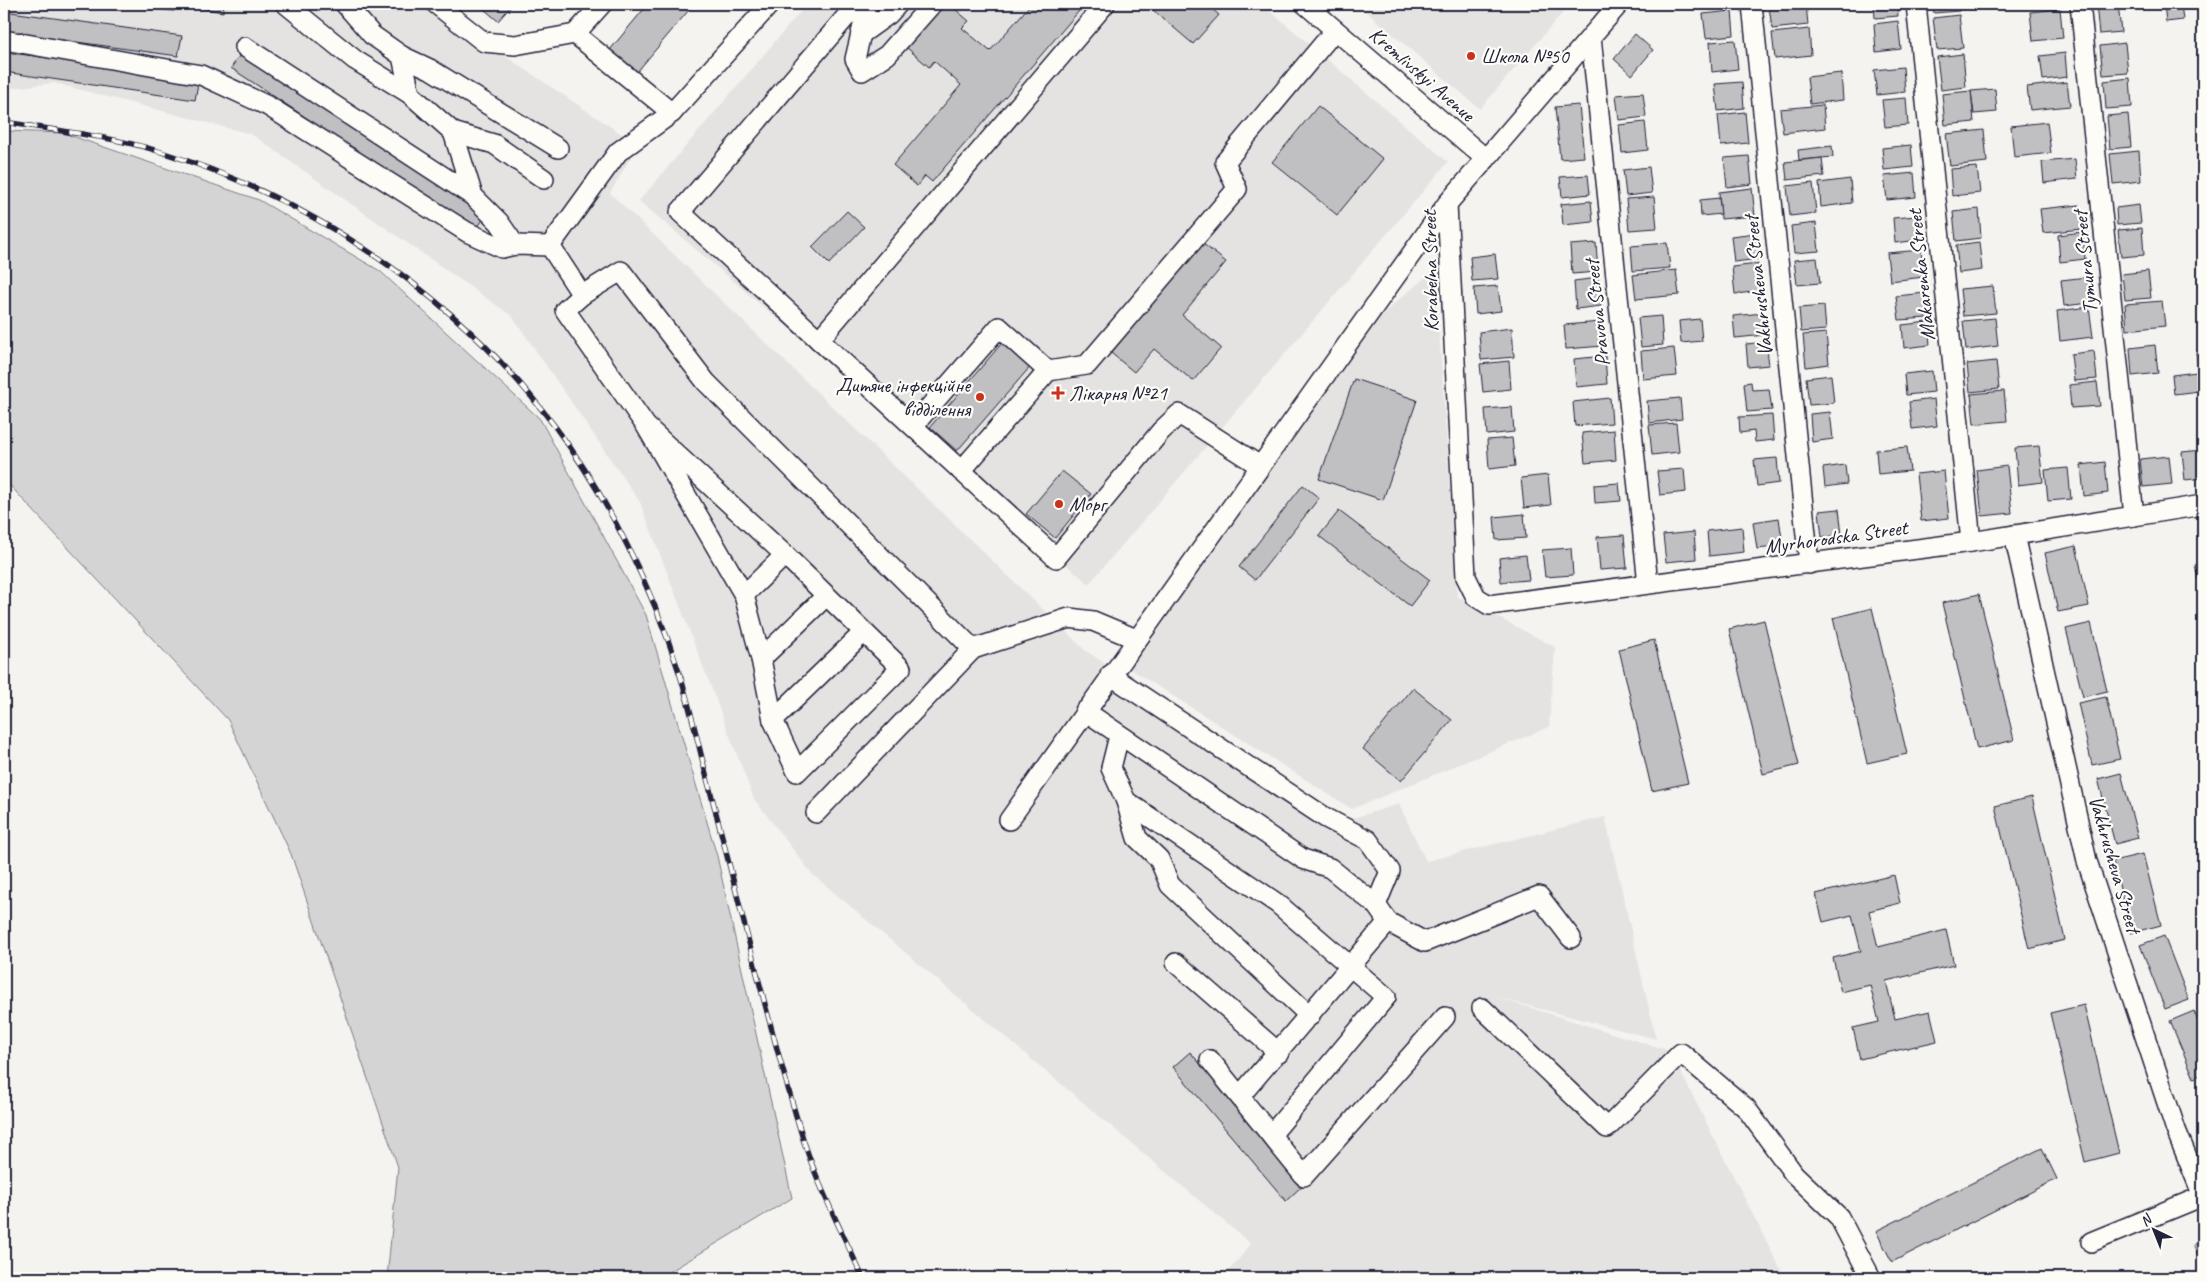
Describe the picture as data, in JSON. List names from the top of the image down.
{
  "streets": {
    "street": [
      "Kremlivskyi Avenue",
      "Tymura Street",
      "Korabelna Street",
      "Makarenka Street",
      "Vakhrusheva Street",
      "Pravova Street",
      "Myrhorodska Street"
    ]
  },
  "crossings": [
    ["Kremlivskyi Avenue", "Korabelna Street"],
    ["Tymura Street", "Myrhorodska Street"],
    ["Korabelna Street", "Pravova Street"],
    ["Korabelna Street", "Myrhorodska Street"],
    ["Makarenka Street", "Myrhorodska Street"],
    ["Vakhrusheva Street", "Myrhorodska Street"],
    ["Pravova Street", "Myrhorodska Street"]
  ],
  "places": {
    "other": ["Школа №50", "Дитяче інфекційне відділення", "Морг"],
    "health": ["Лікарня №21"]
  },
  "north": "top left"
}
